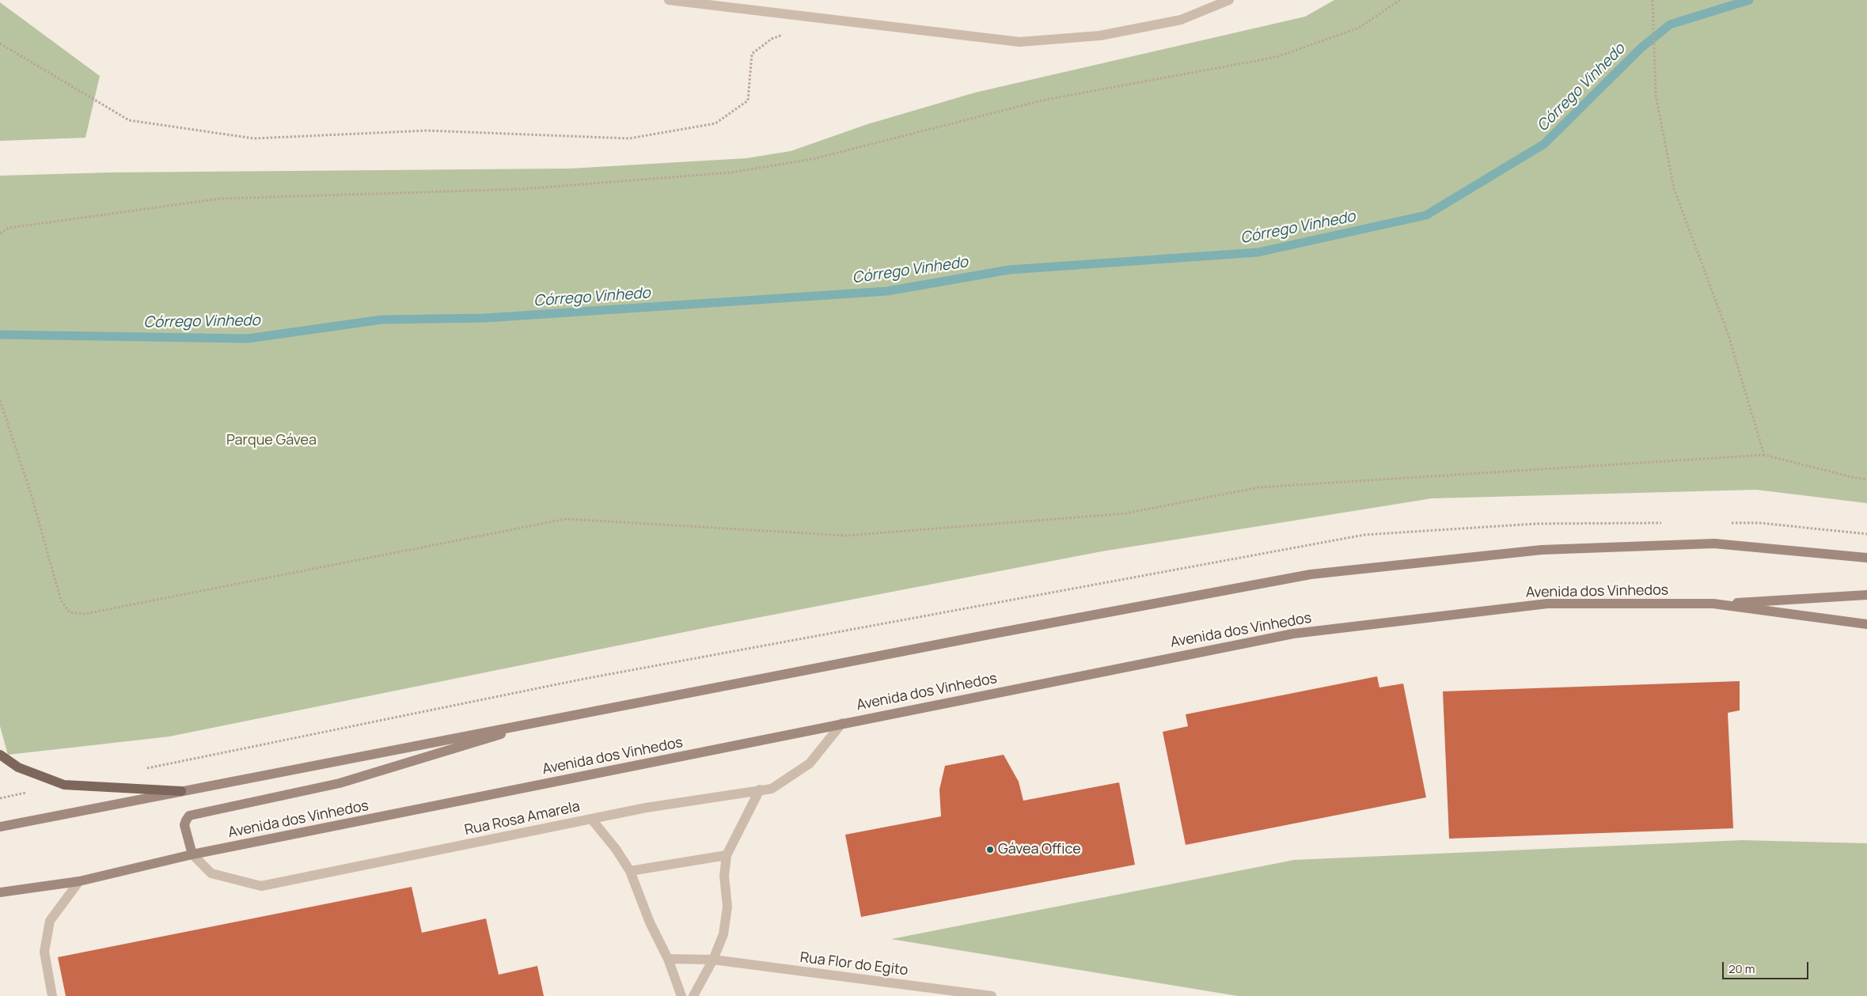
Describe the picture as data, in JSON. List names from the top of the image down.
{
  "streets": {
    "main road": ["Avenida dos Vinhedos"],
    "street": ["Rua Rosa Amarela", "Rua Flor do Egito"]
  },
  "crossings": [
    ["Avenida dos Vinhedos", "Rua Rosa Amarela"]
  ],
  "water": ["Córrego Vinhedo"],
  "parks": ["Parque Gávea"],
  "places": ["Gávea Office"],
  "scale_bar": "20 m"
}
